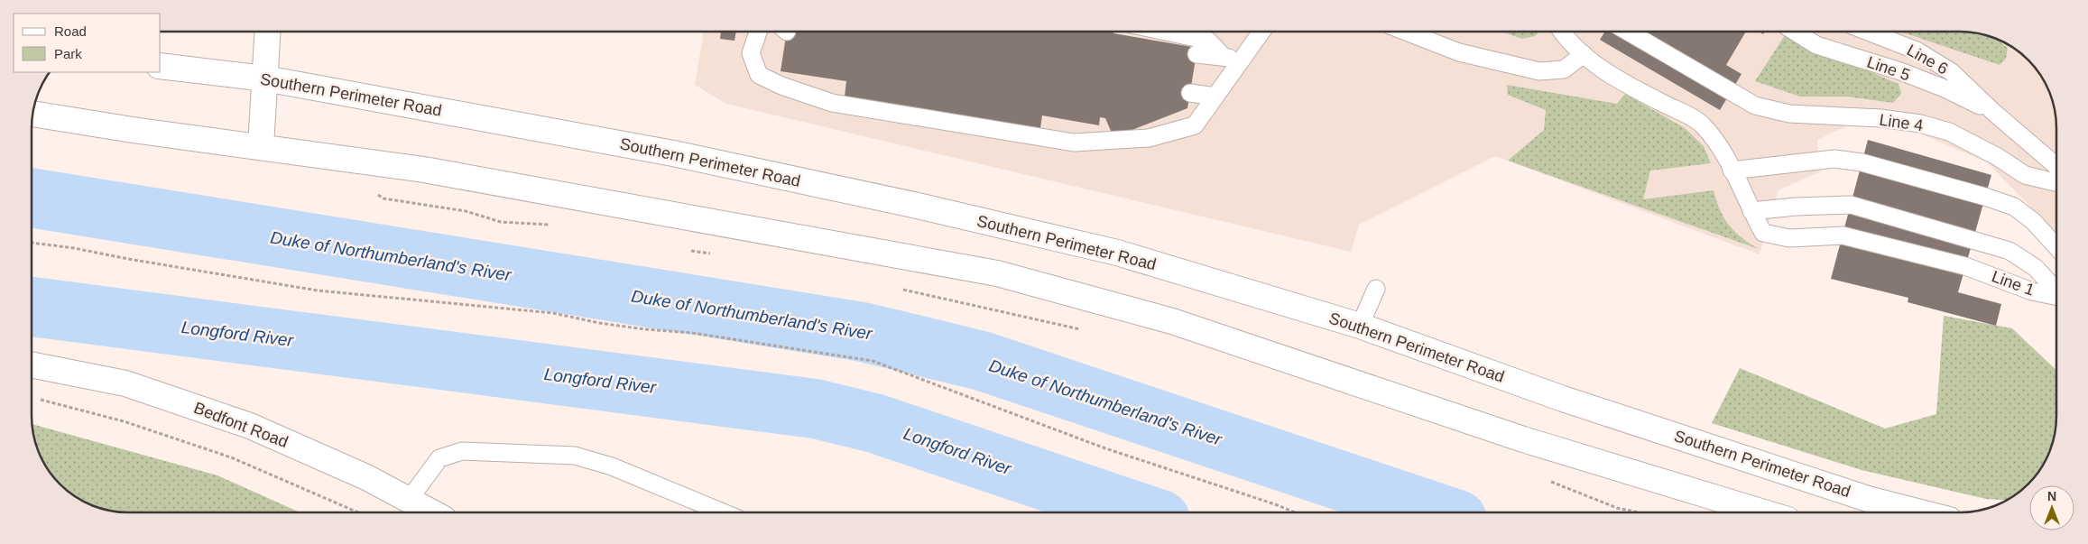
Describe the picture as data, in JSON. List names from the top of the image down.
{
  "streets": {
    "street": ["Southern Perimeter Road", "Bedfont Road"],
    "lane": [
      "Line 6",
      "Line 5",
      "Line 4",
      "Line 1"
    ]
  },
  "crossings": [
    ["Line 6", "Line 5"]
  ],
  "water": ["Duke of Northumberland's River", "Longford River"],
  "legend": ["Road", "Park"],
  "north": "top"
}
